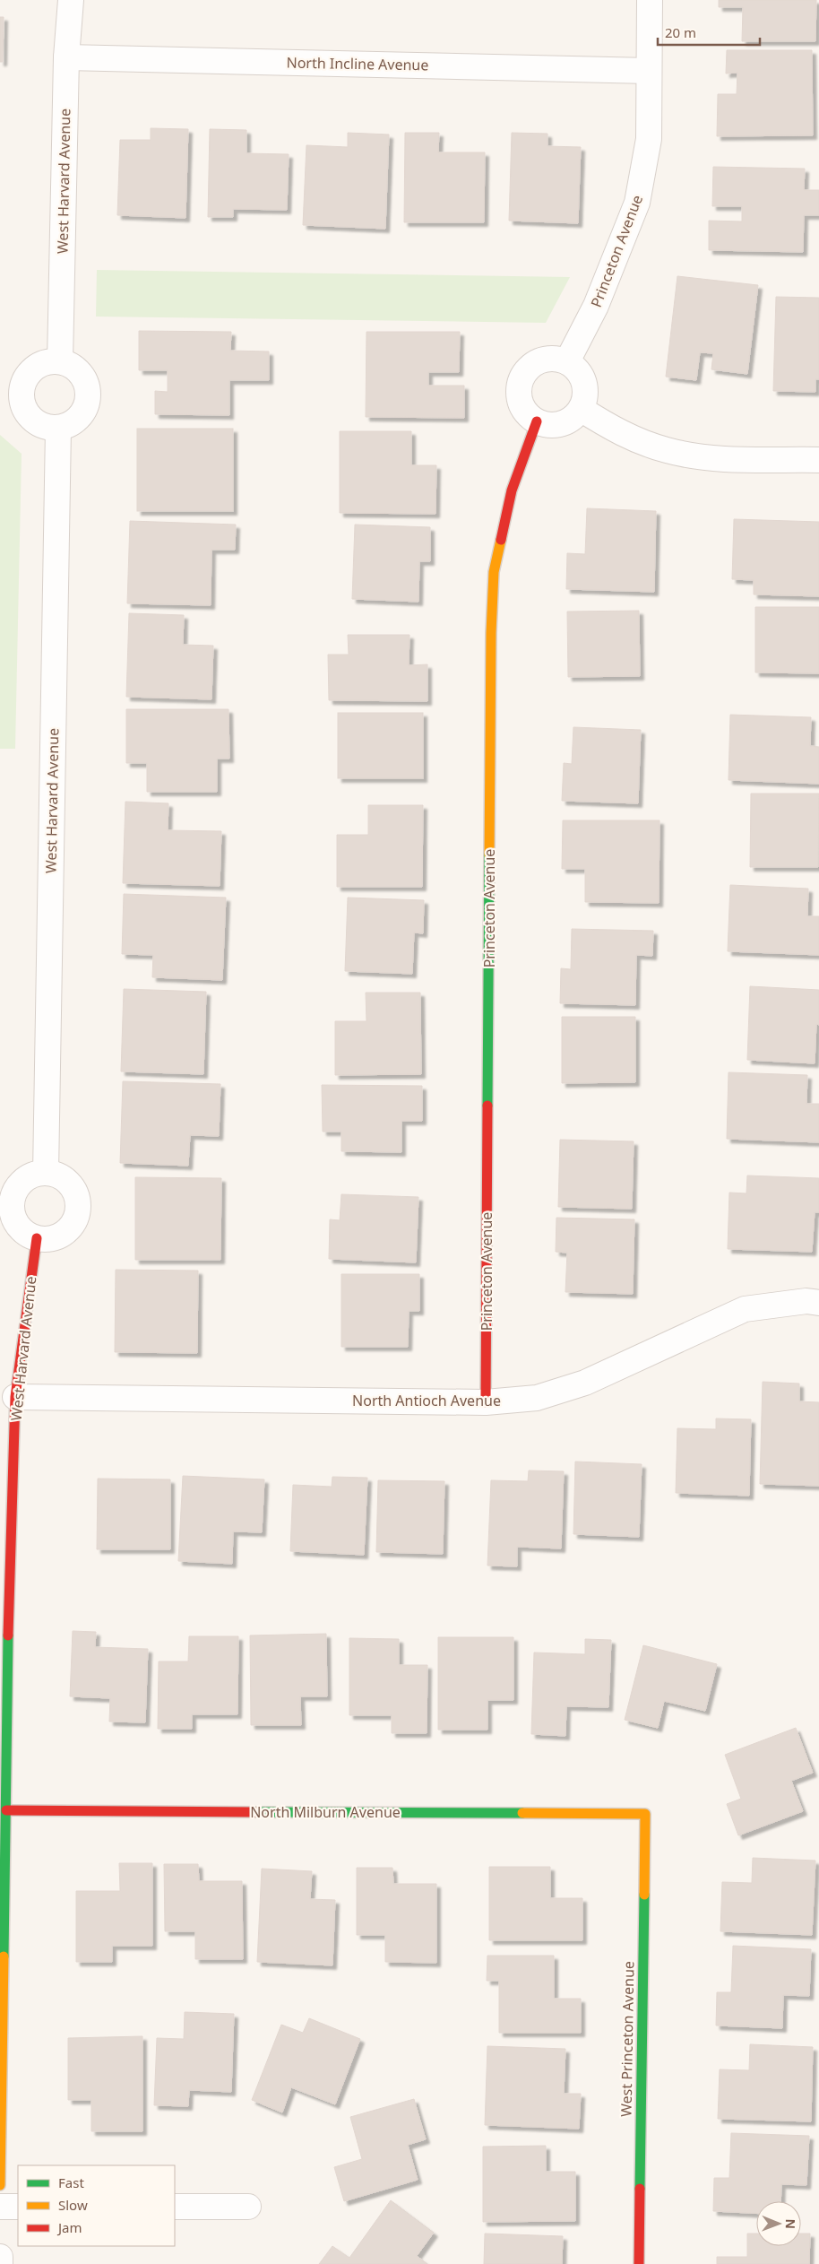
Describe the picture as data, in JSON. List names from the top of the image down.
{
  "streets": {
    "street": [
      "North Incline Avenue",
      "West Harvard Avenue",
      "Princeton Avenue",
      "North Antioch Avenue",
      "North Milburn Avenue",
      "West Princeton Avenue"
    ]
  },
  "crossings": [
    ["North Incline Avenue", "West Harvard Avenue"],
    ["North Incline Avenue", "Princeton Avenue"],
    ["West Harvard Avenue", "North Antioch Avenue"],
    ["West Harvard Avenue", "North Milburn Avenue"],
    ["Princeton Avenue", "North Antioch Avenue"],
    ["North Milburn Avenue", "West Princeton Avenue"]
  ],
  "legend": ["Fast", "Slow", "Jam"],
  "scale_bar": "20 m",
  "north": "right"
}
